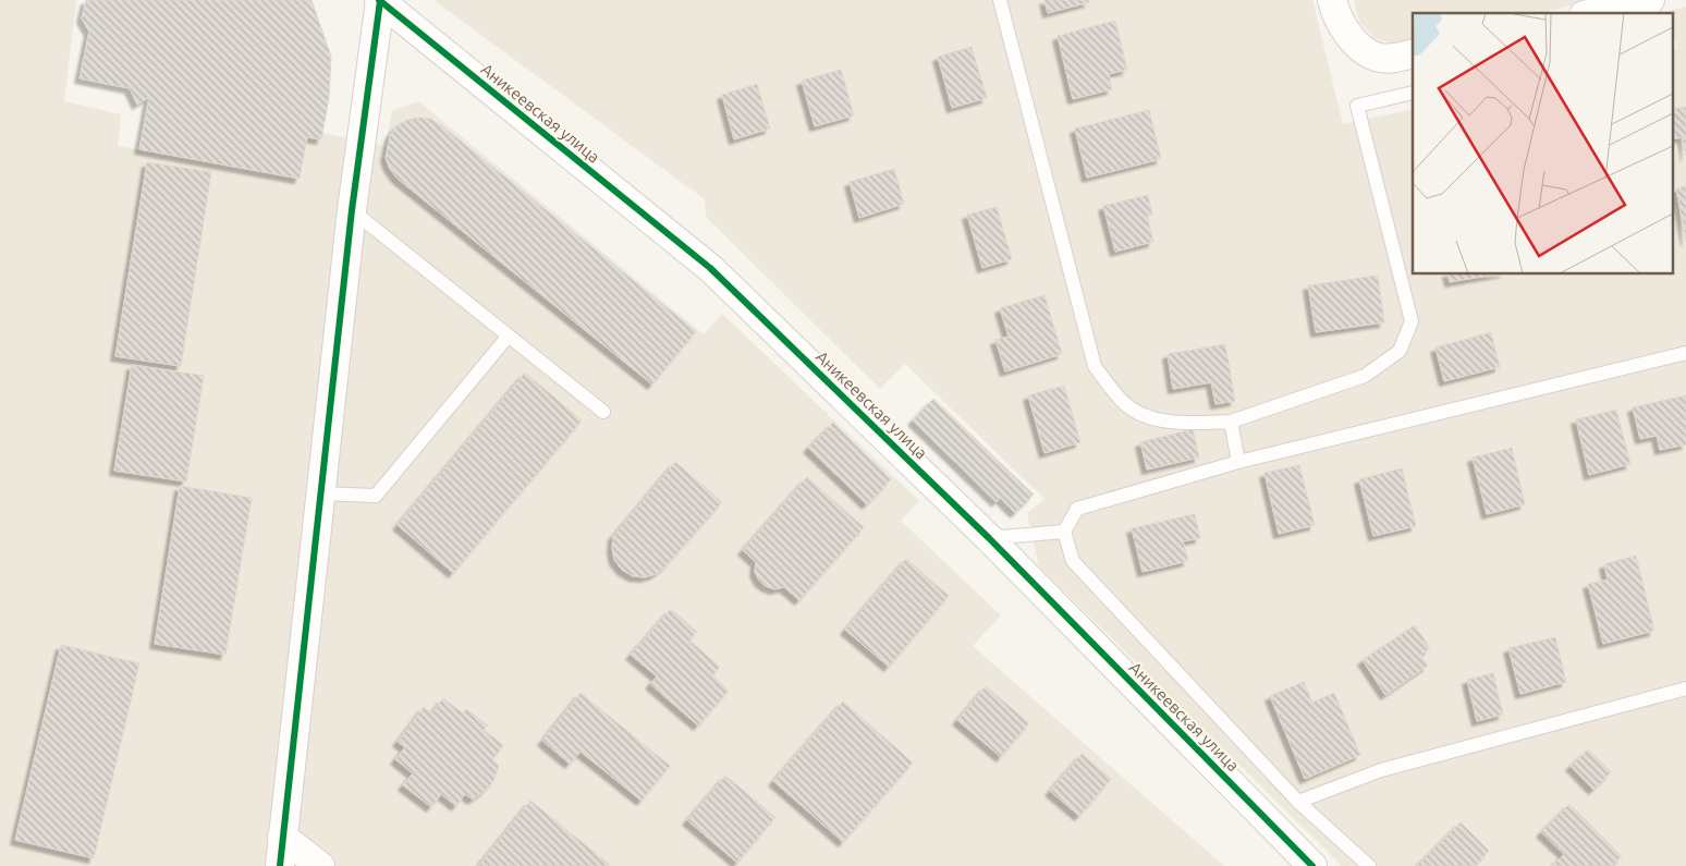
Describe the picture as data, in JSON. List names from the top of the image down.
{
  "streets": {
    "street": ["Аникеевская улица"]
  }
}
